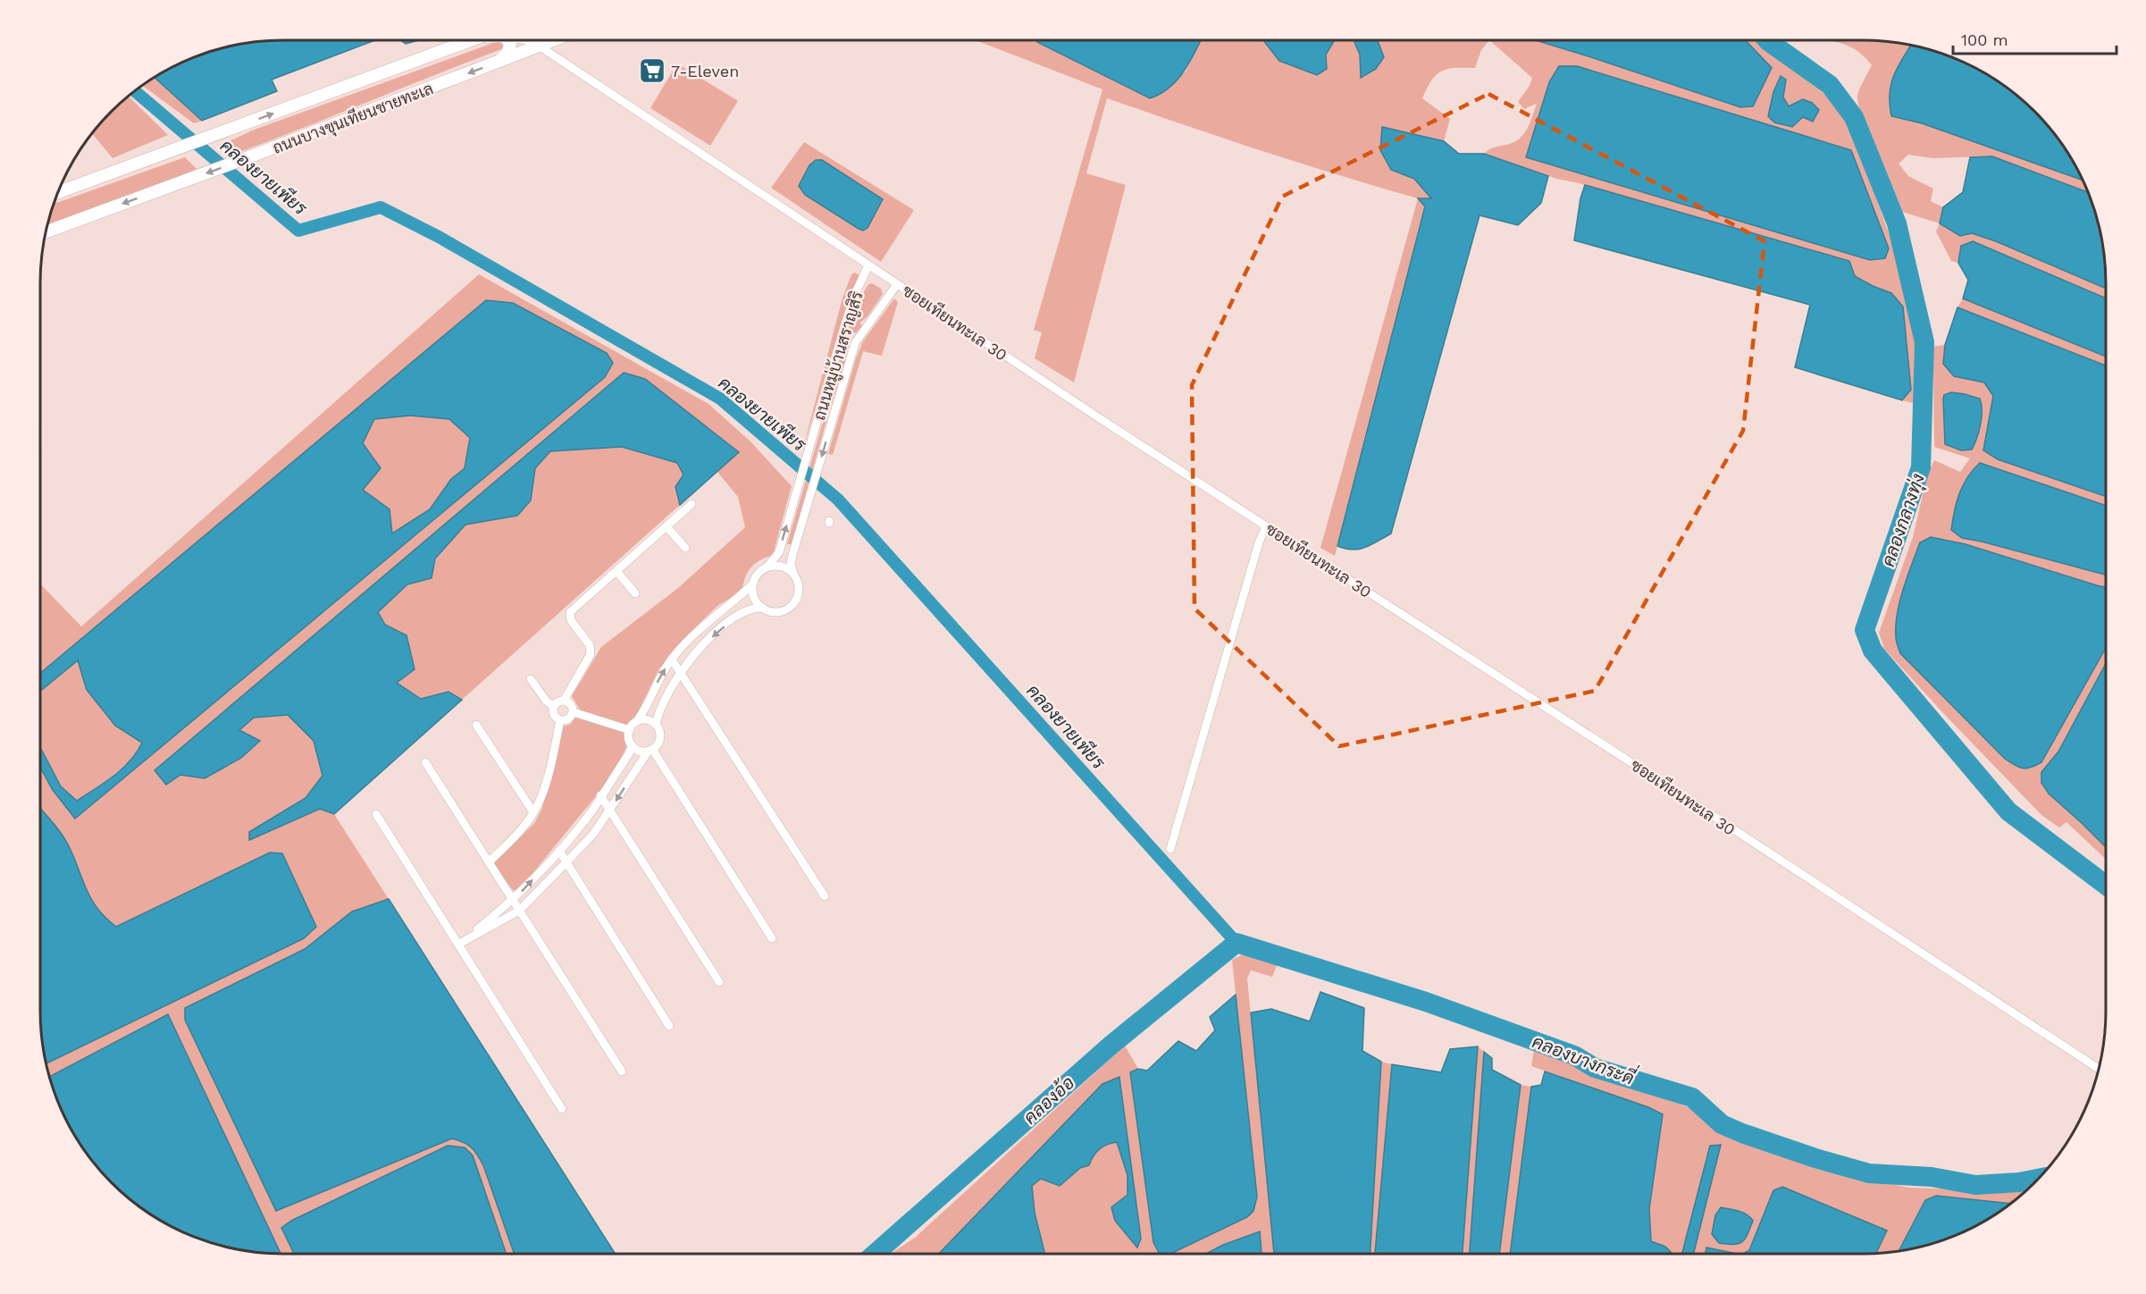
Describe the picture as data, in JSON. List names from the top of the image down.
{
  "streets": {
    "main road": ["ถนนบางขุนเทียนชายทะเล"],
    "street": ["ซอยเทียนทะเล 30", "ถนนหมู่บ้านสราญสิริ"]
  },
  "crossings": [
    ["ถนนบางขุนเทียนชายทะเล", "ซอยเทียนทะเล 30"],
    ["ซอยเทียนทะเล 30", "ถนนหมู่บ้านสราญสิริ"]
  ],
  "water": [
    "คลองยายเพียร",
    "คลองกลางทุ่ง",
    "คลองบางกระดี่",
    "คลองอ้อ"
  ],
  "places": {
    "supermarket": ["7-Eleven"]
  },
  "scale_bar": "100 m"
}
